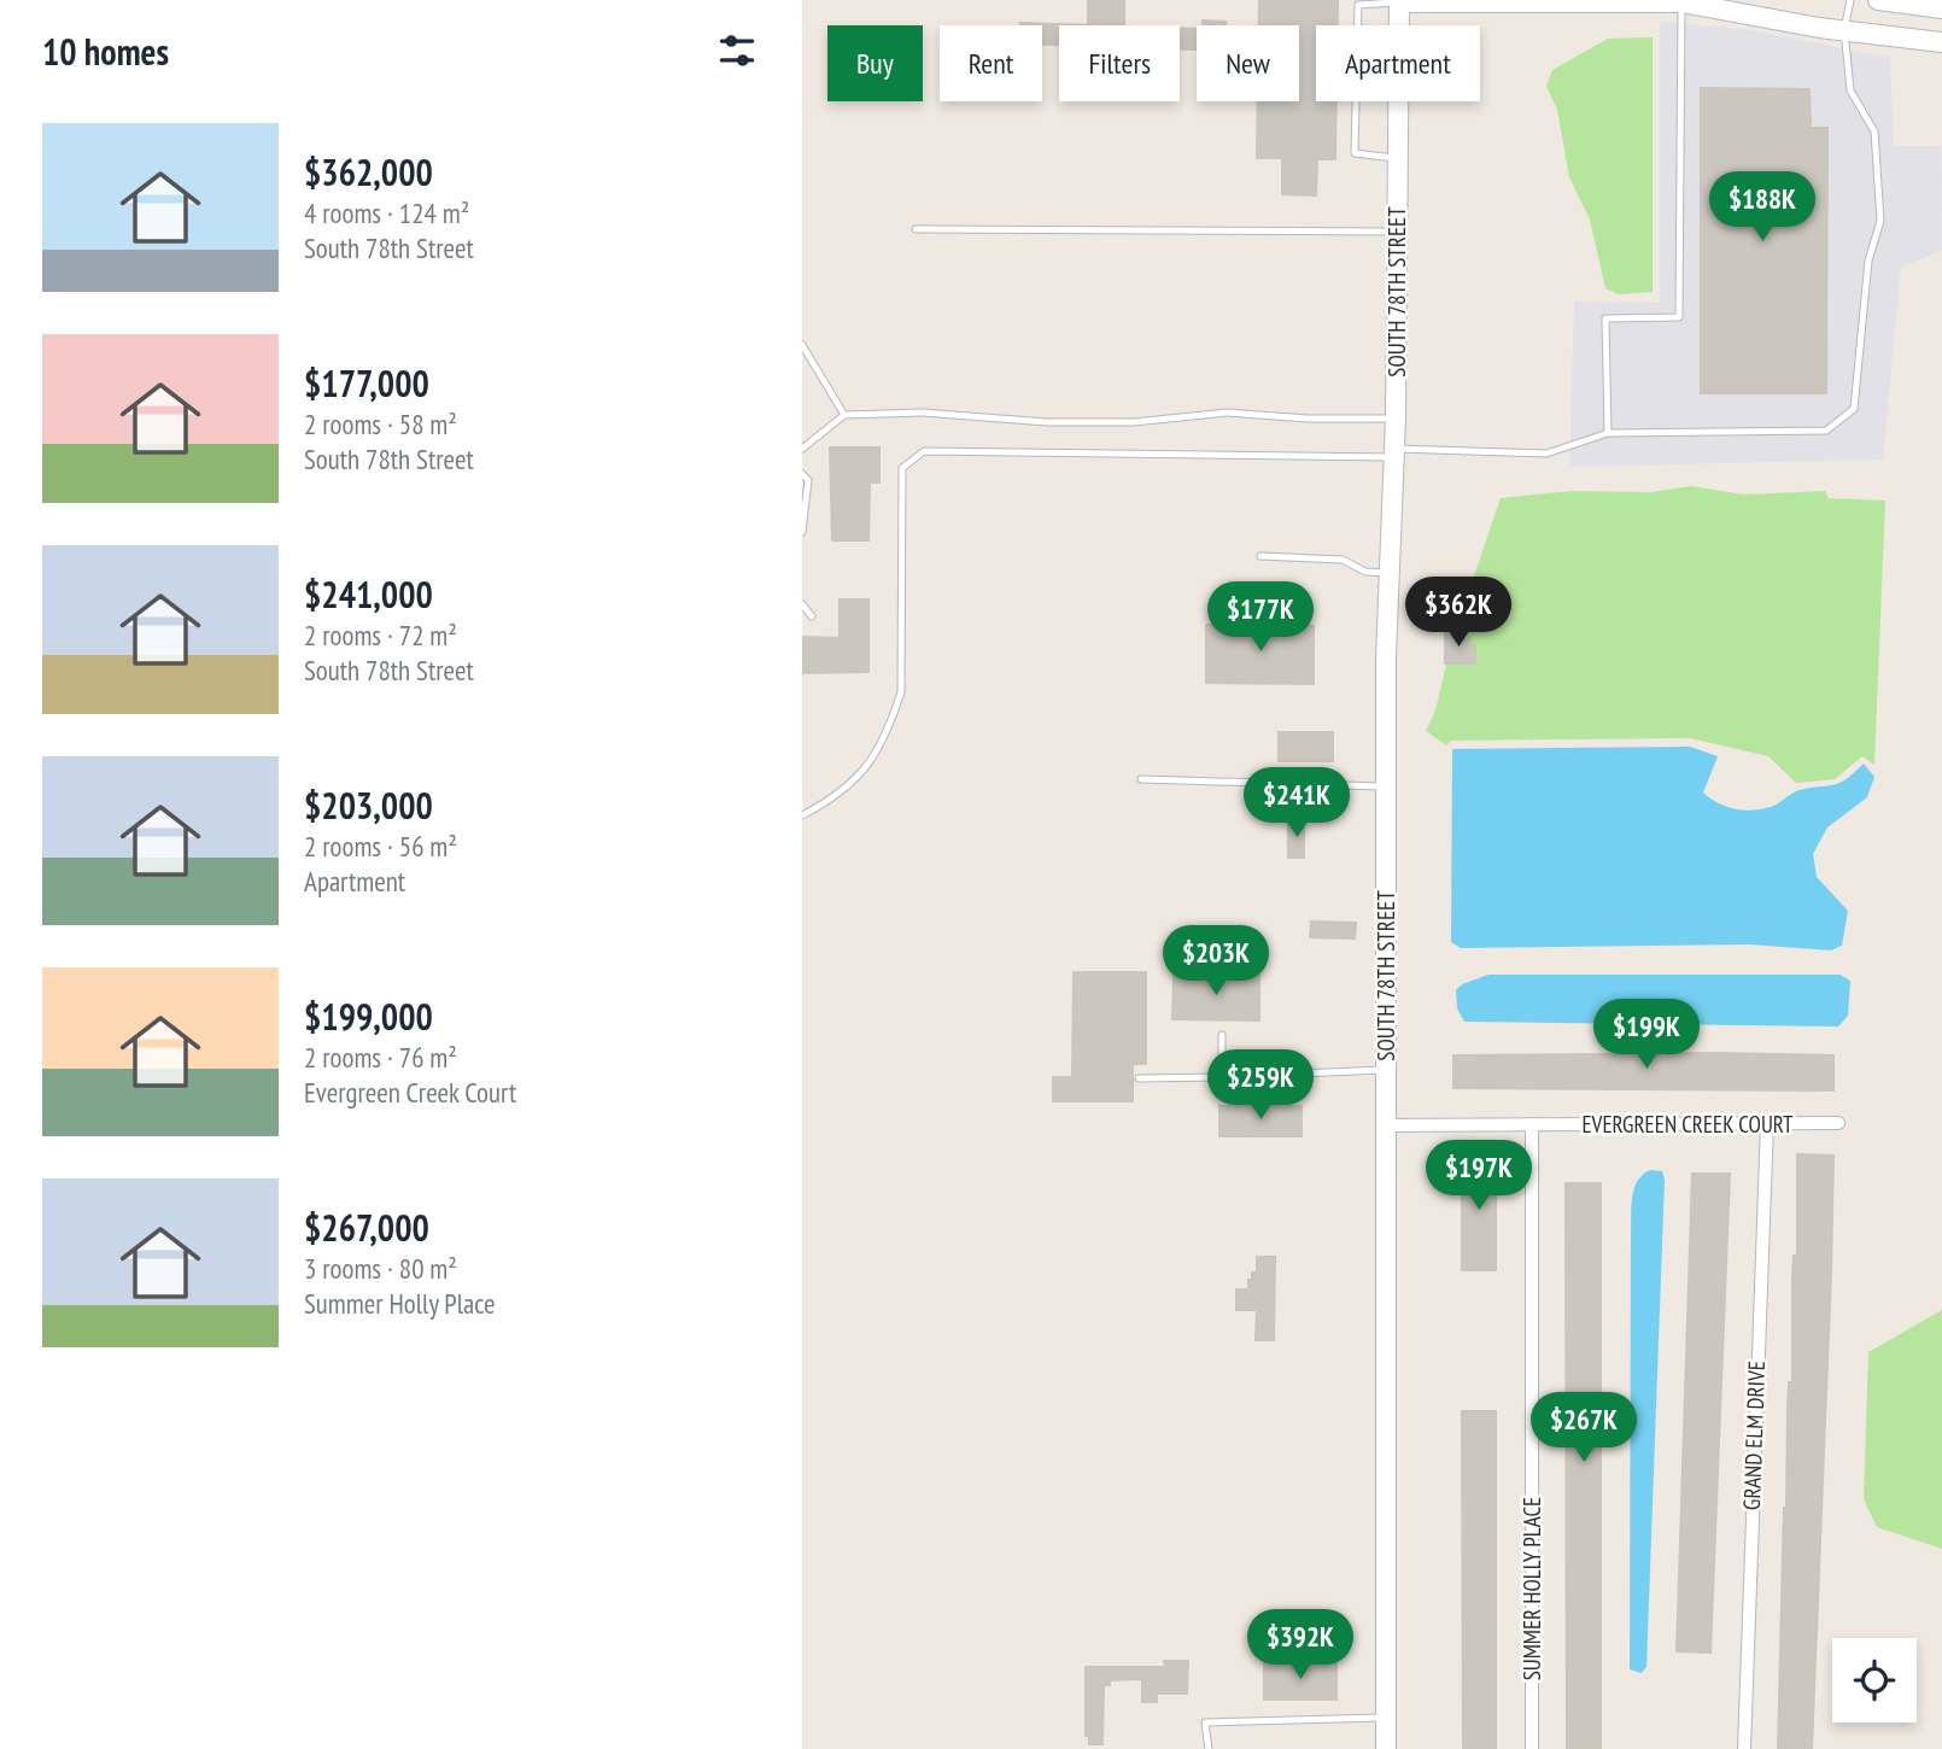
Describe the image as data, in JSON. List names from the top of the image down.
{
  "streets": {
    "street": [
      "SOUTH 78TH STREET",
      "EVERGREEN CREEK COURT",
      "GRAND ELM DRIVE",
      "SUMMER HOLLY PLACE"
    ]
  },
  "crossings": [
    ["SOUTH 78TH STREET", "EVERGREEN CREEK COURT"],
    ["EVERGREEN CREEK COURT", "GRAND ELM DRIVE"],
    ["EVERGREEN CREEK COURT", "SUMMER HOLLY PLACE"]
  ],
  "page": {
    "heading": "10 homes",
    "chip": [
      "Buy",
      "Rent",
      "Filters",
      "New",
      "Apartment"
    ],
    "list": [
      {
        "name": "$362,000",
        "note": "4 rooms · 124 m² · South 78th Street"
      },
      {
        "name": "$177,000",
        "note": "2 rooms · 58 m² · South 78th Street"
      },
      {
        "name": "$241,000",
        "note": "2 rooms · 72 m² · South 78th Street"
      },
      {
        "name": "$203,000",
        "note": "2 rooms · 56 m² · Apartment"
      },
      {
        "name": "$199,000",
        "note": "2 rooms · 76 m² · Evergreen Creek Court"
      },
      {
        "name": "$267,000",
        "note": "3 rooms · 80 m² · Summer Holly Place"
      }
    ],
    "price": [
      "$188K",
      "$362K",
      "$177K",
      "$241K",
      "$203K",
      "$199K",
      "$259K",
      "$197K",
      "$267K",
      "$392K"
    ]
  }
}
